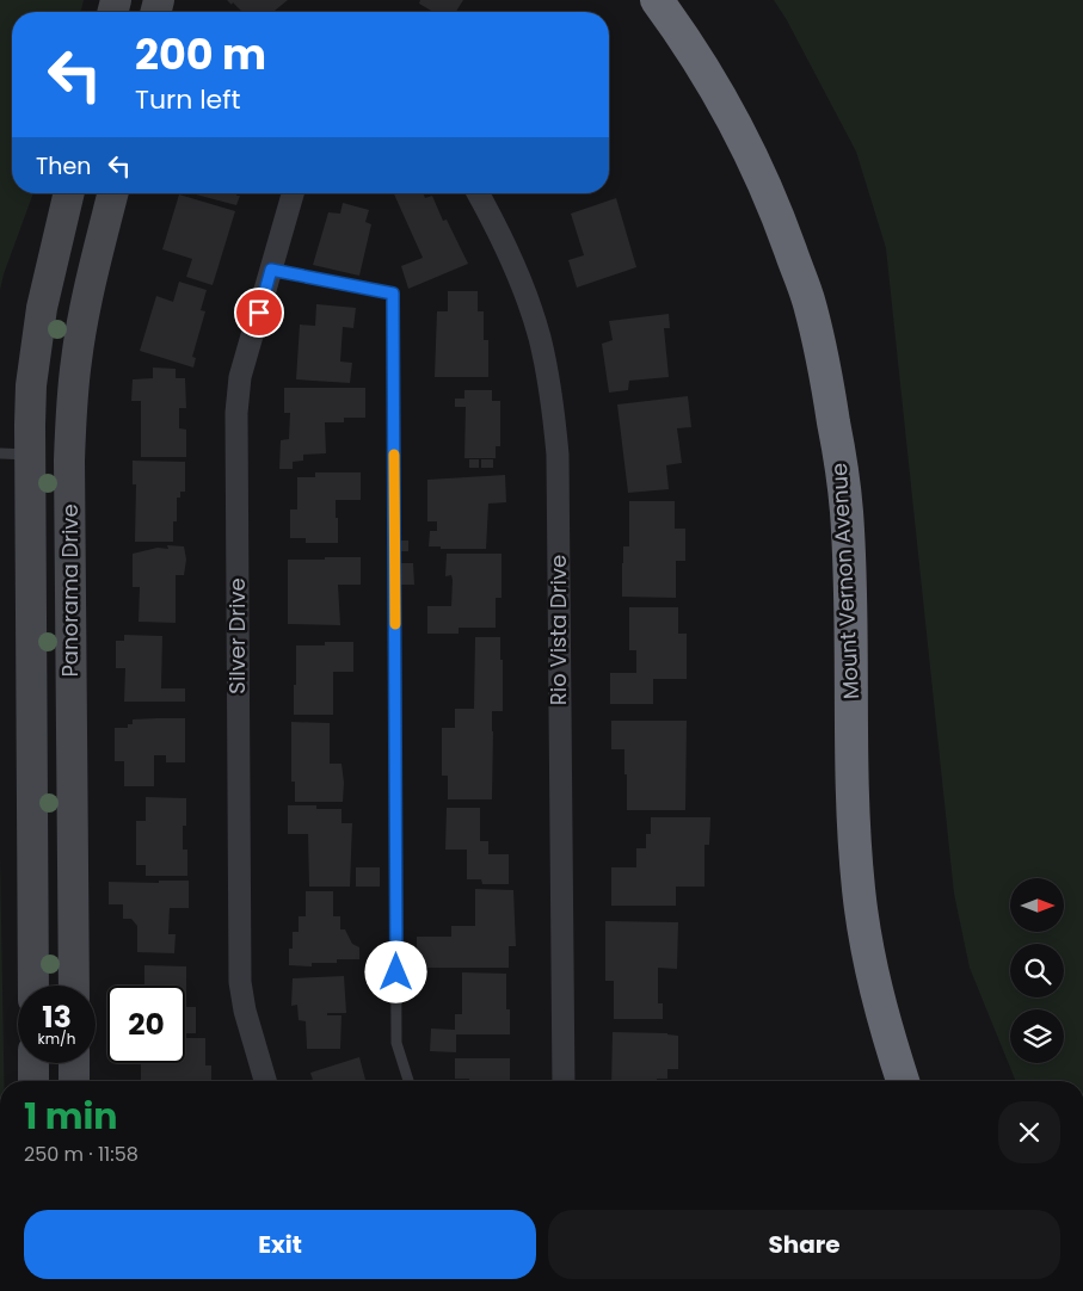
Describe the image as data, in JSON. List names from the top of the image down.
{
  "streets": {
    "highway": ["Mount Vernon Avenue"],
    "main road": ["Panorama Drive"],
    "street": ["Rio Vista Drive", "Silver Drive"]
  },
  "north": "right",
  "page": {
    "turn": ["200 m", "Turn left"],
    "then": "Then",
    "speed": "13 km/h",
    "limit": "20",
    "heading": ["1 min", "250 m · 11:58"],
    "buttons": ["Exit", "Share"]
  }
}
